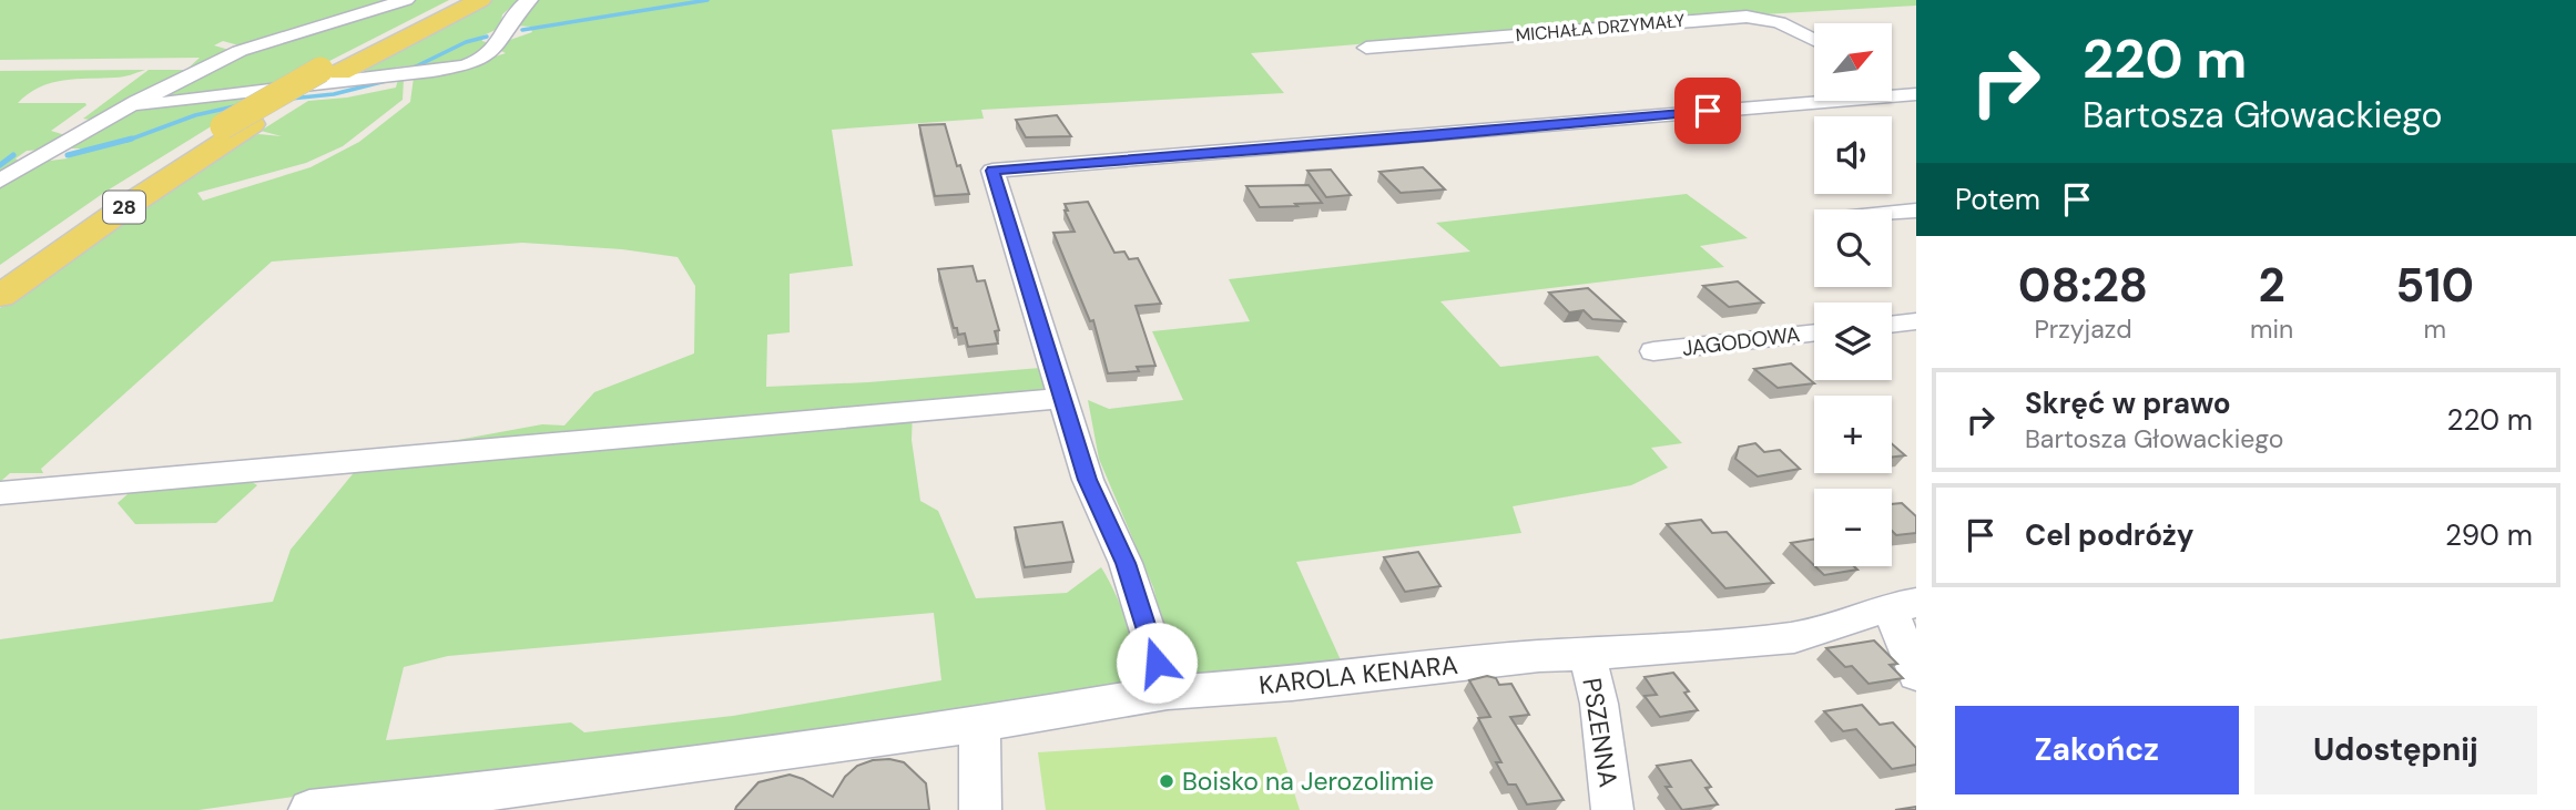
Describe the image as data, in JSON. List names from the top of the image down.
{
  "streets": {
    "main road": ["28"],
    "street": [
      "MICHAŁA DRZYMAŁY",
      "JAGODOWA",
      "KAROLA KENARA",
      "PSZENNA"
    ]
  },
  "crossings": [
    ["KAROLA KENARA", "PSZENNA"]
  ],
  "places": ["Boisko na Jerozolimie"],
  "north": "top right",
  "page": {
    "turn": ["220 m", "Bartosza Głowackiego"],
    "map_buttons": ["+", "−"],
    "then": "Potem",
    "eta": [
      "08:28",
      "Przyjazd",
      "2",
      "min",
      "510",
      "m"
    ],
    "list": [
      {
        "name": "Skręć w prawo",
        "note": "Bartosza Głowackiego",
        "value": "220 m"
      },
      {
        "name": "Cel podróży",
        "value": "290 m"
      }
    ],
    "buttons": ["Zakończ", "Udostępnij"]
  }
}
